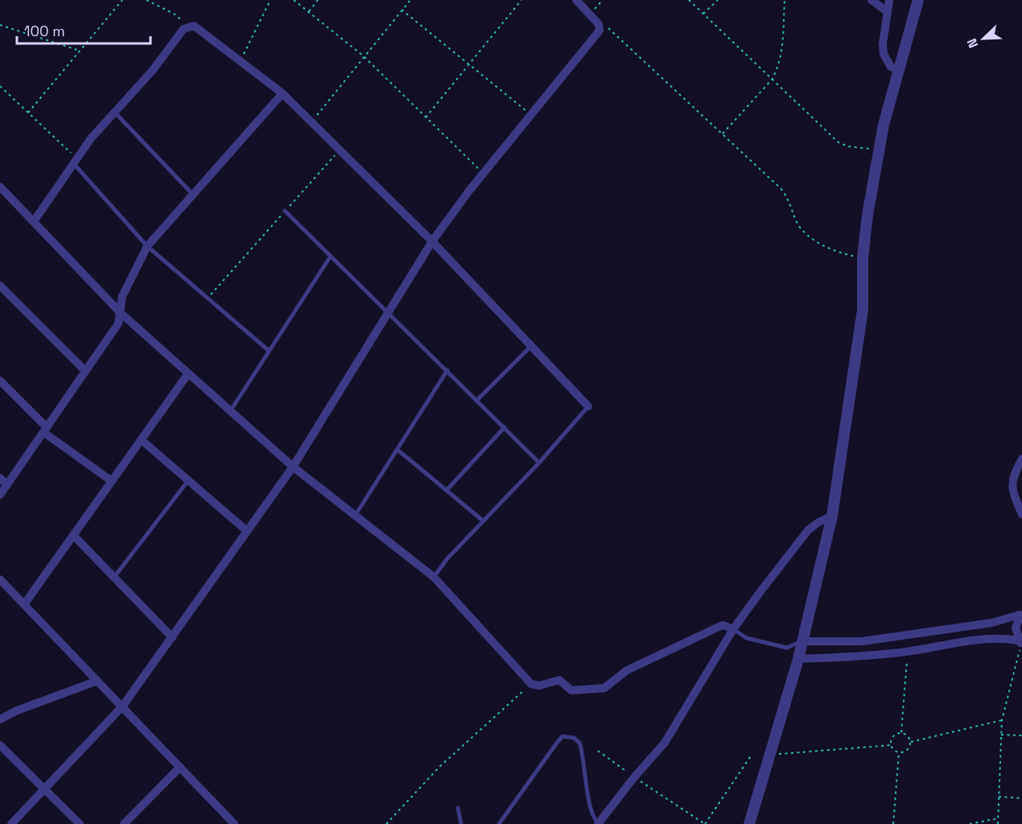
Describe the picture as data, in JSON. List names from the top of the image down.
{
  "scale_bar": "100 m",
  "north": "bottom left"
}
